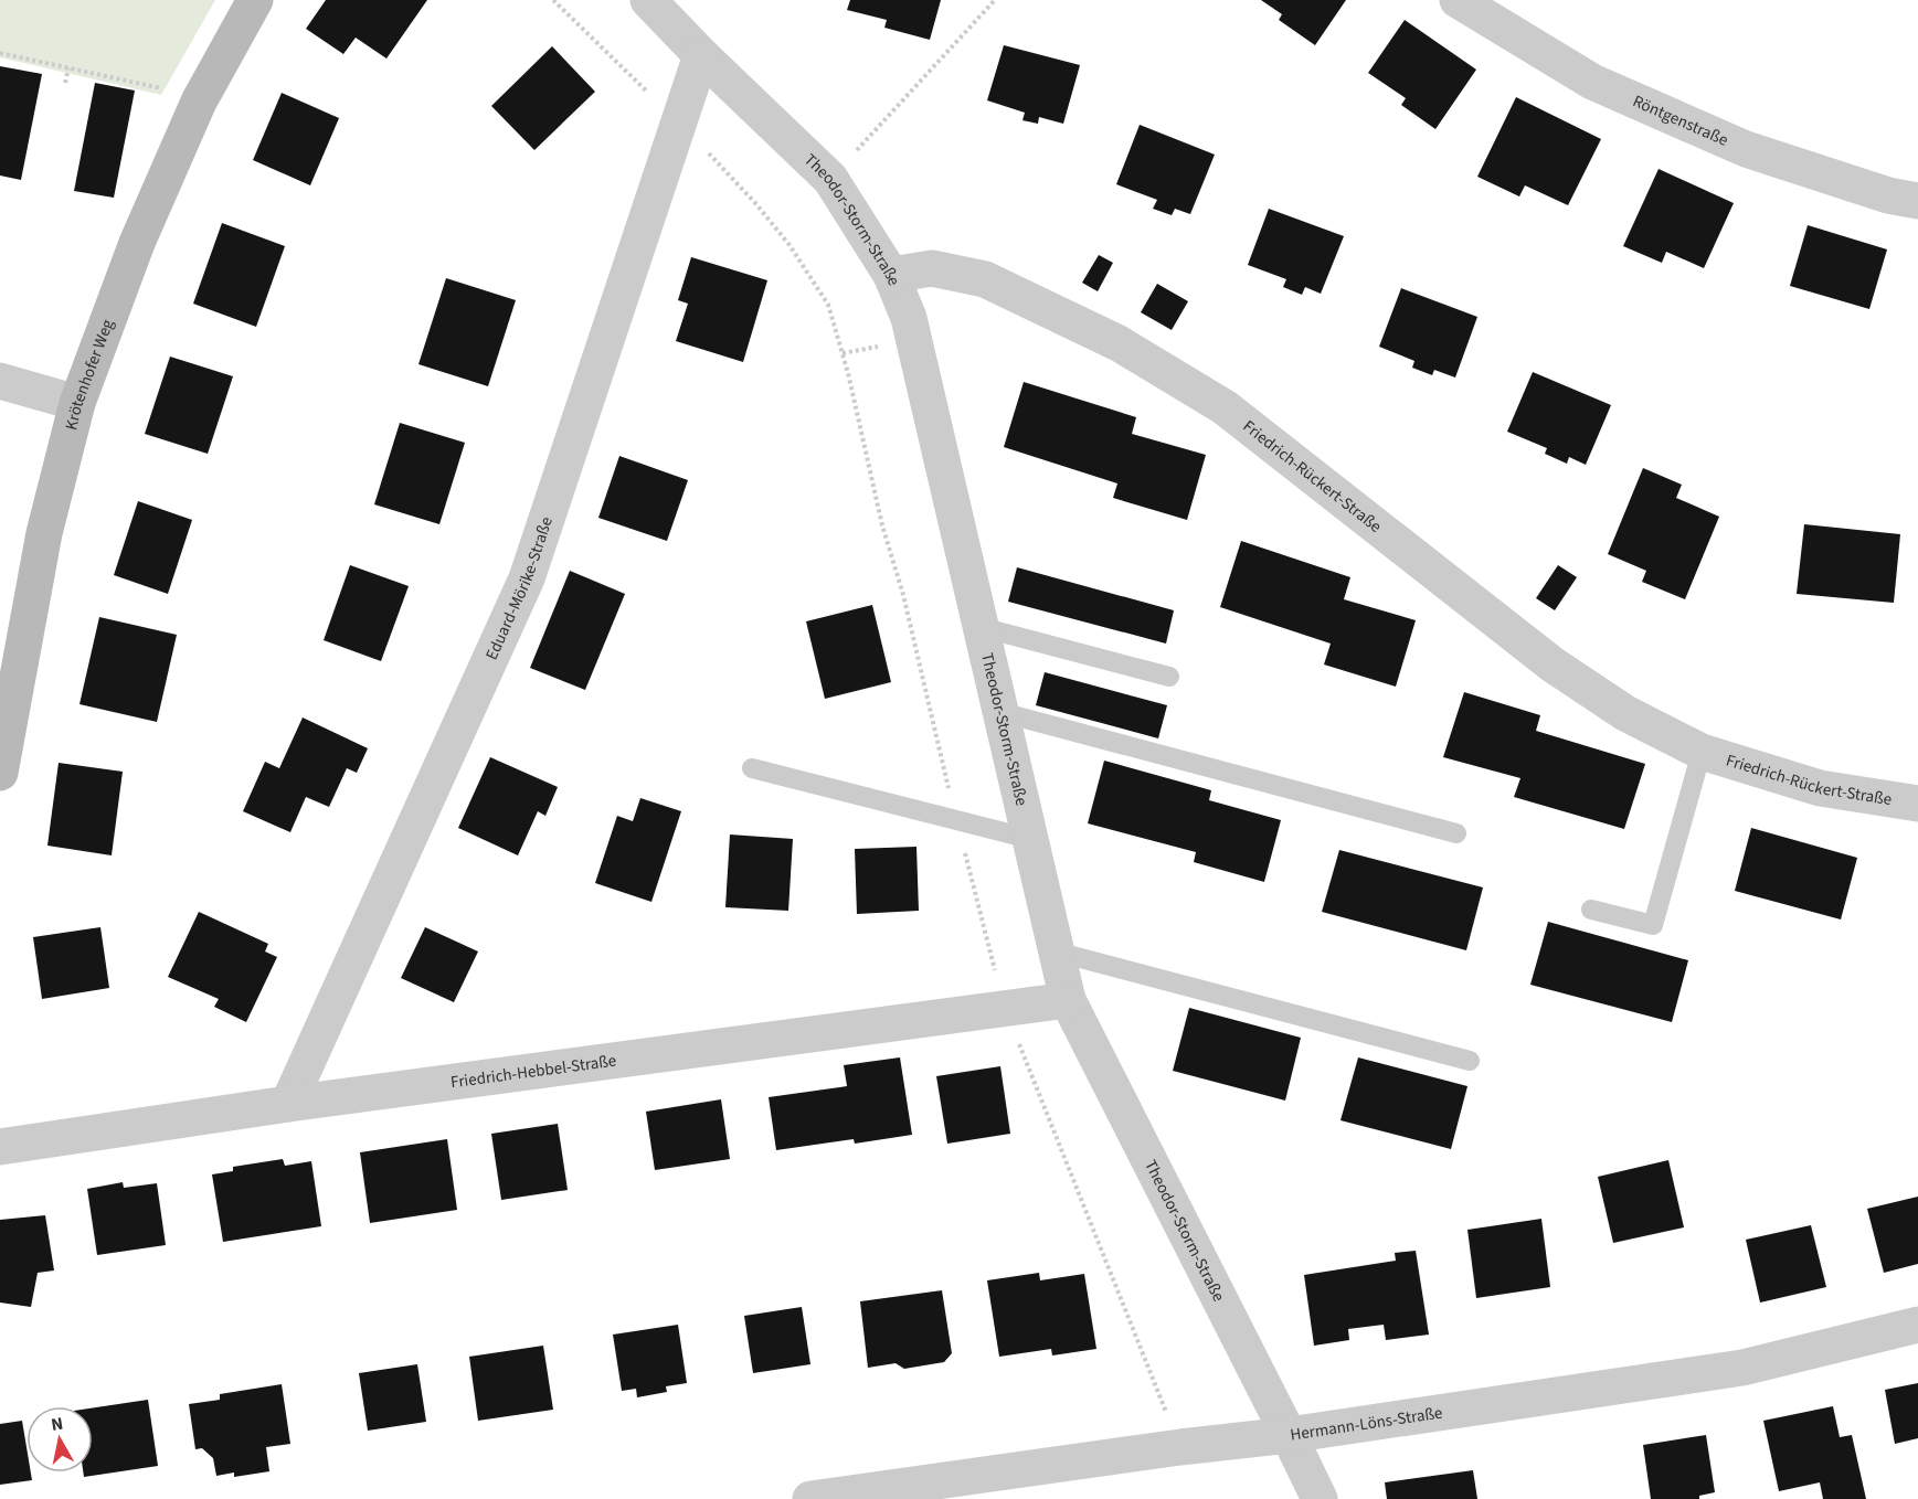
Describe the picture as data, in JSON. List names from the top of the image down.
{
  "streets": {
    "street": [
      "Röntgenstraße",
      "Theodor-Storm-Straße",
      "Krötenhofer Weg",
      "Friedrich-Rückert-Straße",
      "Eduard-Mörike-Straße",
      "Friedrich-Hebbel-Straße",
      "Hermann-Löns-Straße"
    ]
  },
  "crossings": [
    ["Theodor-Storm-Straße", "Friedrich-Rückert-Straße"],
    ["Theodor-Storm-Straße", "Eduard-Mörike-Straße"],
    ["Theodor-Storm-Straße", "Friedrich-Hebbel-Straße"],
    ["Theodor-Storm-Straße", "Hermann-Löns-Straße"],
    ["Eduard-Mörike-Straße", "Friedrich-Hebbel-Straße"]
  ],
  "north": "top"
}
